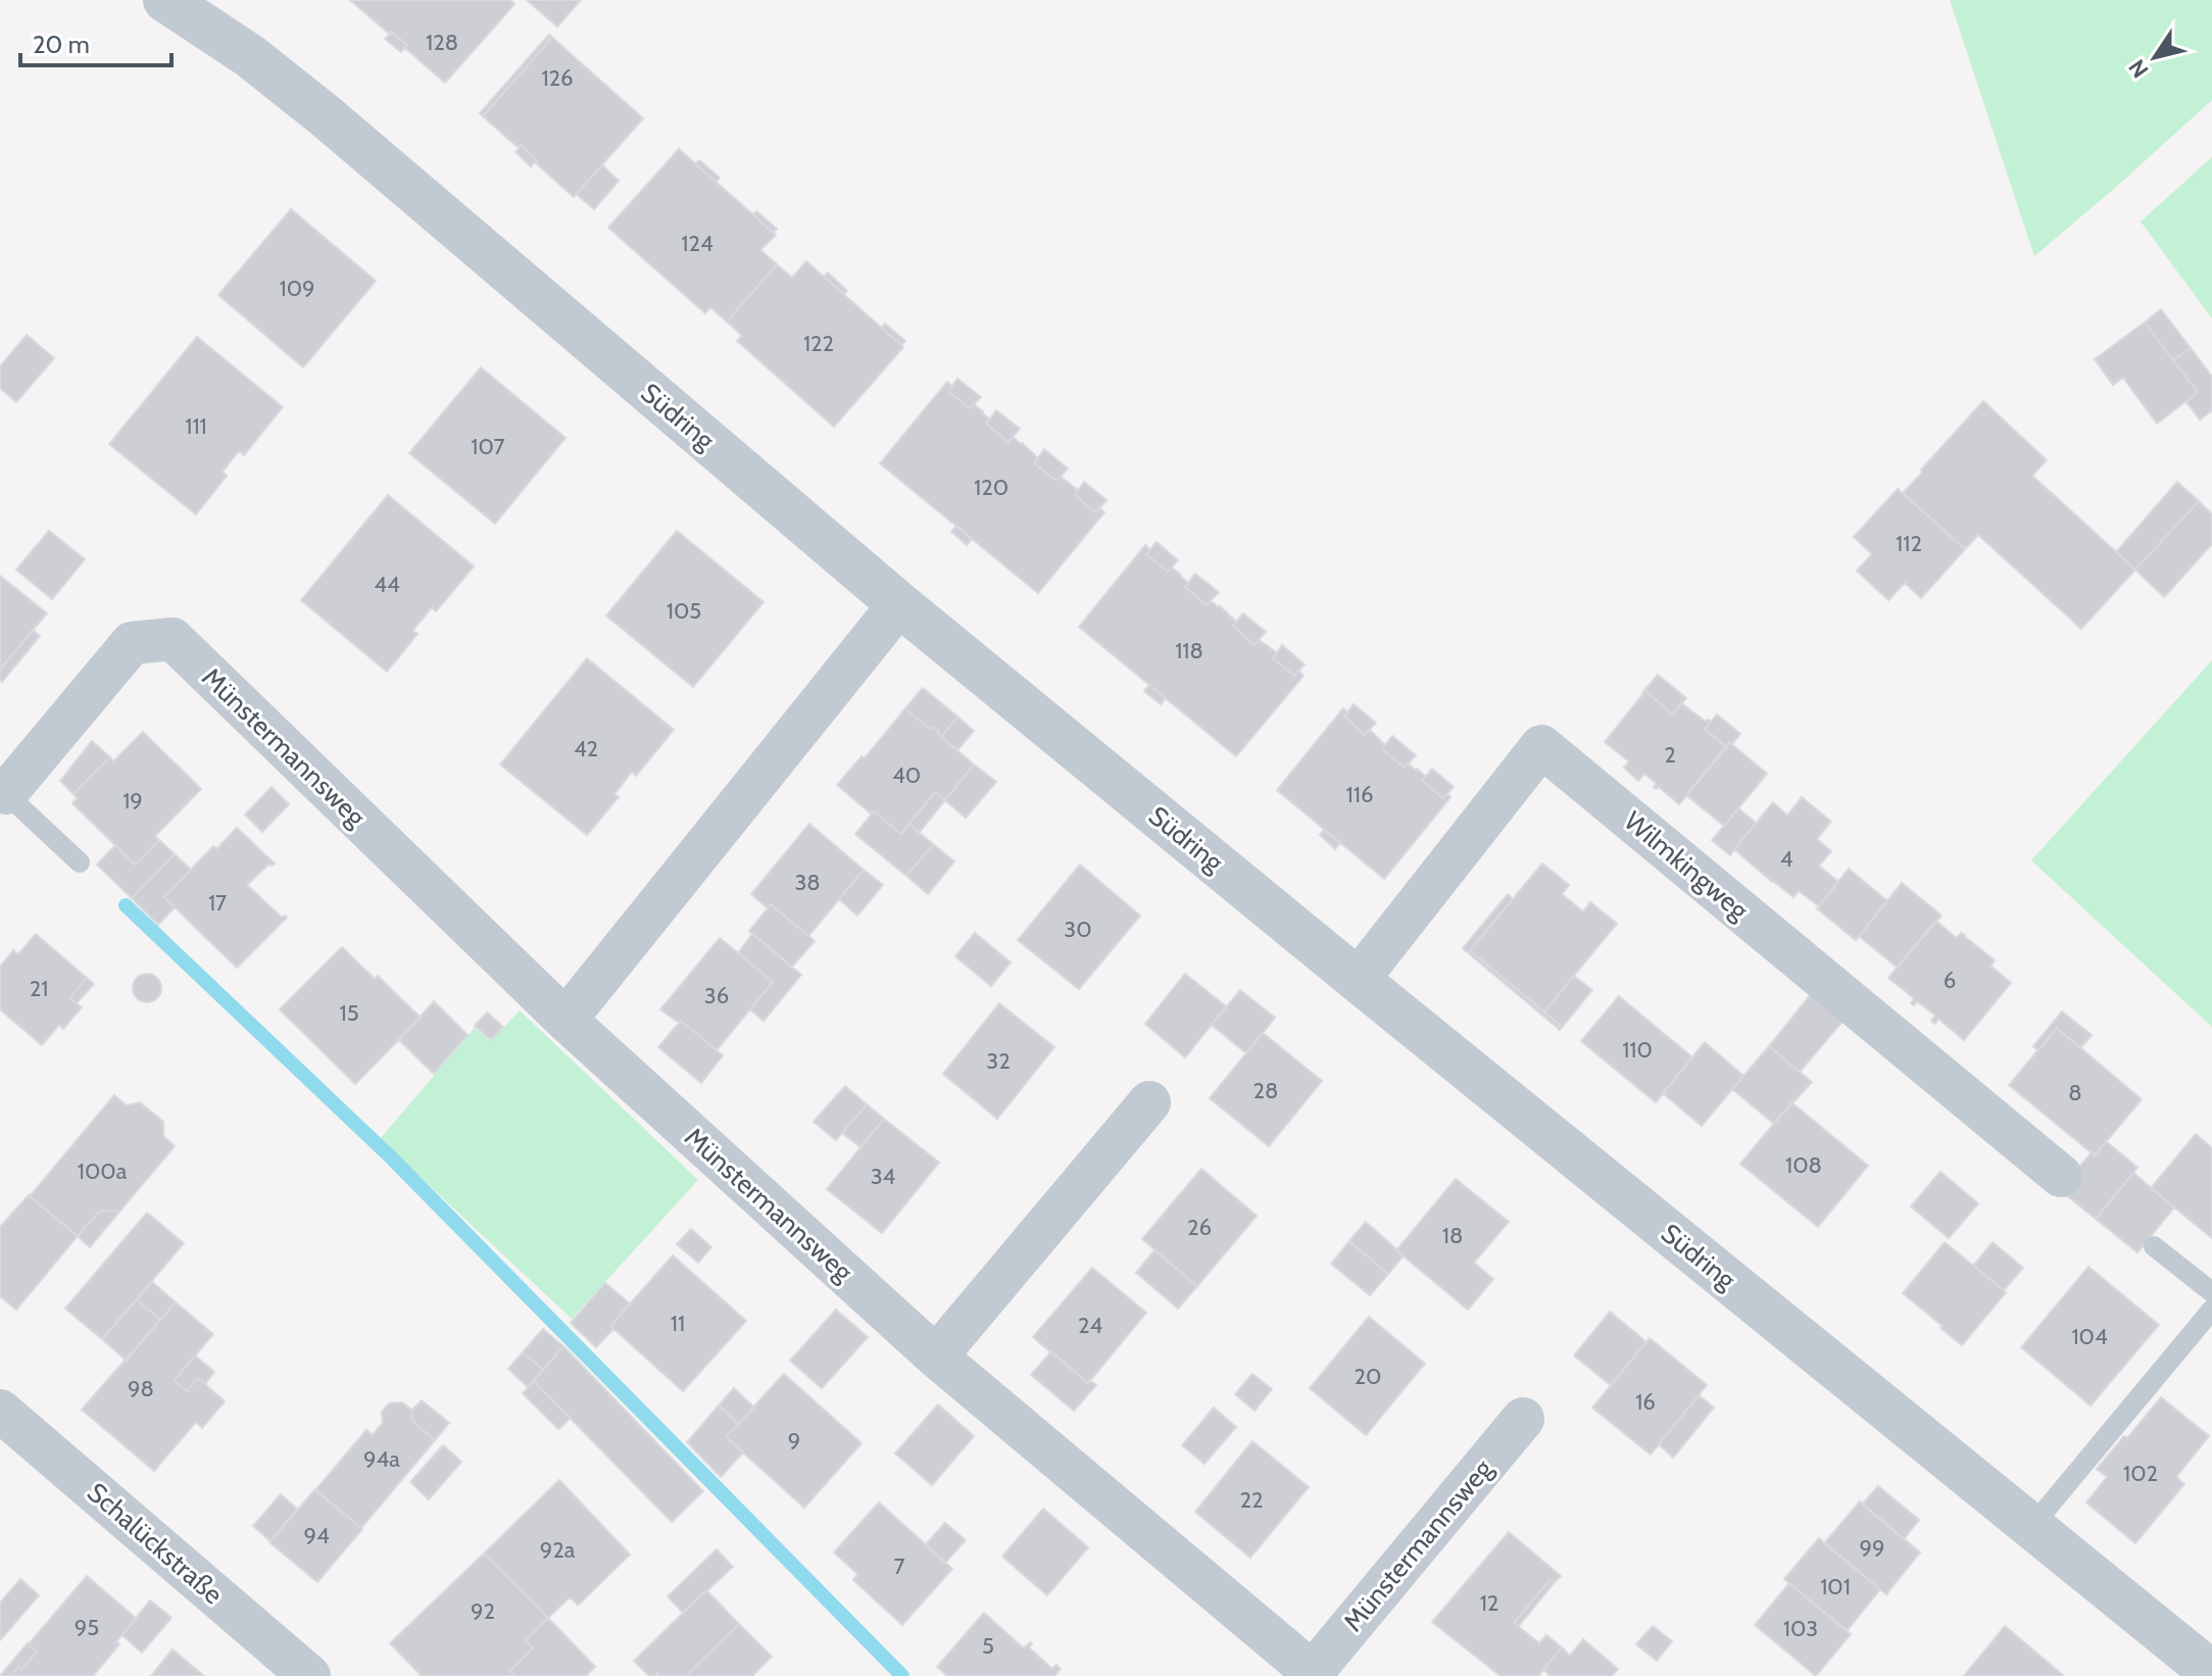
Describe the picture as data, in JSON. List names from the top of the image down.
{
  "streets": {
    "street": [
      "Südring",
      "Münstermannsweg",
      "Wilmkingweg",
      "Schalückstraße"
    ]
  },
  "crossings": [
    ["Südring", "Wilmkingweg"]
  ],
  "house_numbers": [
    "128",
    "126",
    "124",
    "109",
    "122",
    "111",
    "107",
    "120",
    "112",
    "44",
    "105",
    "118",
    "42",
    "2",
    "40",
    "116",
    "19",
    "4",
    "38",
    "17",
    "30",
    "6",
    "21",
    "36",
    "15",
    "110",
    "32",
    "28",
    "8",
    "108",
    "100a",
    "34",
    "26",
    "18",
    "11",
    "24",
    "104",
    "20",
    "98",
    "16",
    "9",
    "94a",
    "102",
    "22",
    "94",
    "99",
    "92a",
    "7",
    "101",
    "12",
    "92",
    "95",
    "103",
    "5"
  ],
  "scale_bar": "20 m",
  "north": "bottom left"
}
